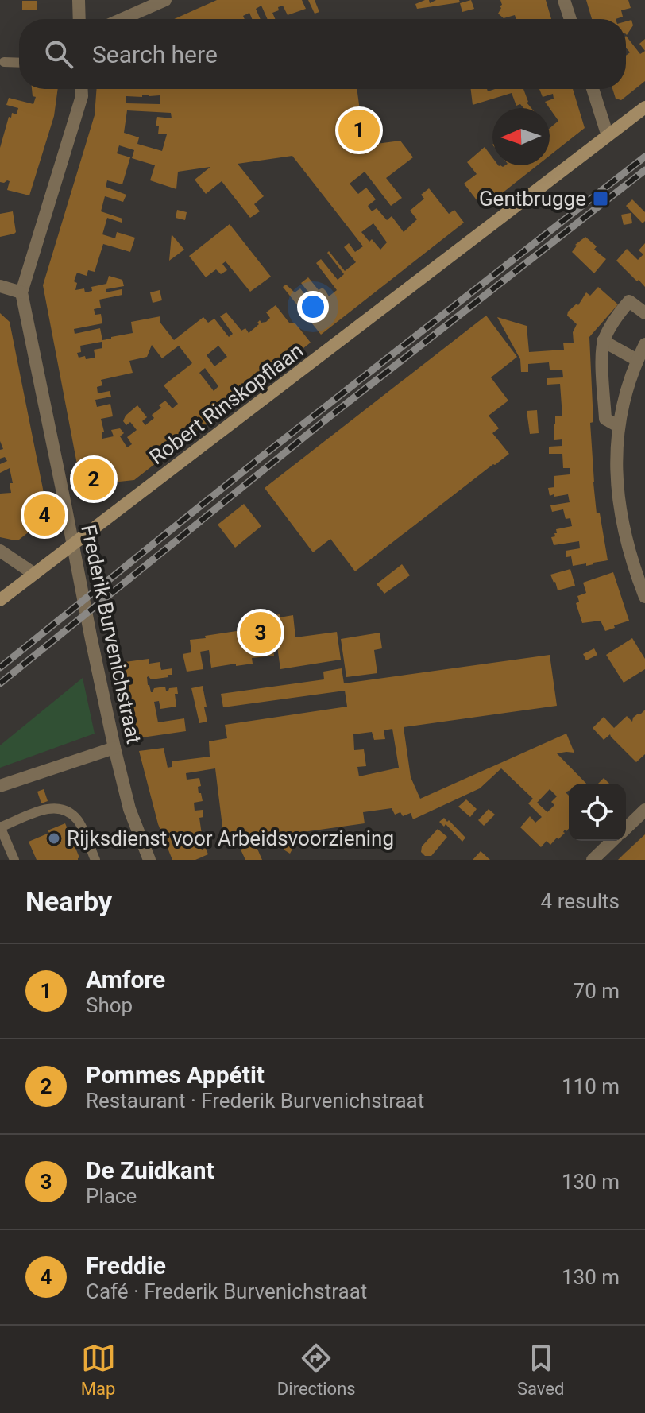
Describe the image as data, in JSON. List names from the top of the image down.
{
  "streets": {
    "street": ["Robert Rinskopflaan", "Frederik Burvenichstraat"]
  },
  "crossings": [
    ["Robert Rinskopflaan", "Frederik Burvenichstraat"]
  ],
  "places": {
    "transit": ["Gentbrugge"],
    "other": ["Rijksdienst voor Arbeidsvoorziening"]
  },
  "north": "left",
  "page": {
    "search": "Search here",
    "pins": [
      "1",
      "2",
      "4",
      "3"
    ],
    "heading": ["Nearby", "4 results"],
    "list": [
      {
        "mark": "1",
        "name": "Amfore",
        "note": "Shop",
        "value": "70 m"
      },
      {
        "mark": "2",
        "name": "Pommes Appétit",
        "note": "Restaurant · Frederik Burvenichstraat",
        "value": "110 m"
      },
      {
        "mark": "3",
        "name": "De Zuidkant",
        "note": "Place",
        "value": "130 m"
      },
      {
        "mark": "4",
        "name": "Freddie",
        "note": "Café · Frederik Burvenichstraat",
        "value": "130 m"
      }
    ],
    "nav": ["Map", "Directions", "Saved"]
  }
}
